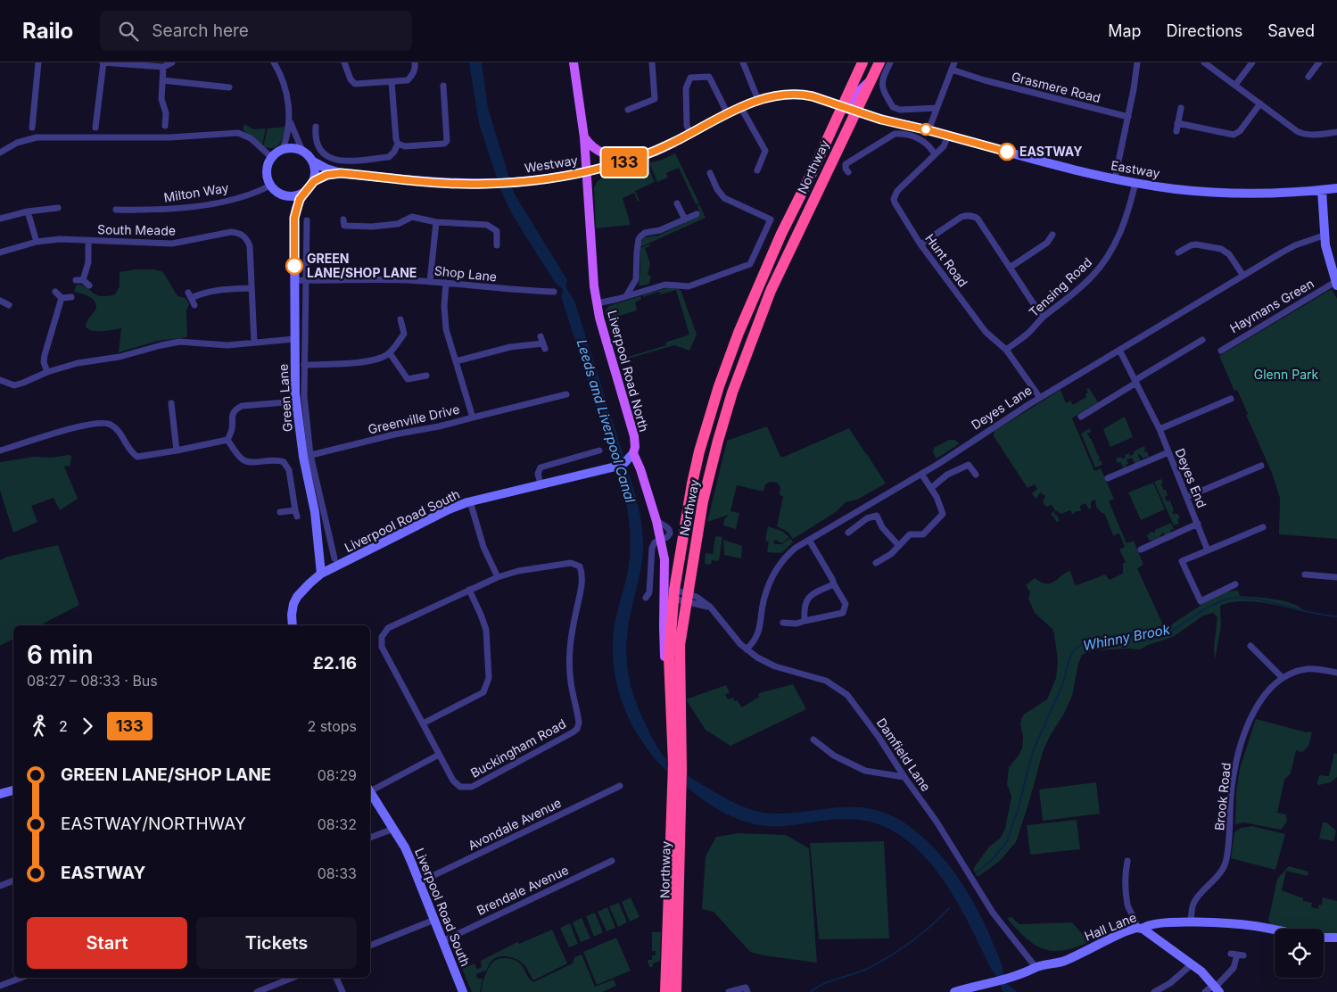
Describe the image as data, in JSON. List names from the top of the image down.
{
  "streets": {
    "highway": ["Northway"],
    "main road": [
      "Westway",
      "Eastway",
      "Liverpool Road North",
      "Green Lane",
      "Liverpool Road South",
      "Hall Lane"
    ],
    "street": [
      "Grasmere Road",
      "Milton Way",
      "South Meade",
      "Hunt Road",
      "Shop Lane",
      "Tensing Road",
      "Haymans Green",
      "Deyes Lane",
      "Greenville Drive",
      "Deyes End",
      "Buckingham Road",
      "Damfield Lane",
      "Brook Road",
      "Avondale Avenue",
      "Brendale Avenue"
    ]
  },
  "crossings": [
    ["Westway", "Northway"],
    ["Westway", "Eastway"],
    ["Westway", "Milton Way"],
    ["Westway", "Liverpool Road North"],
    ["Westway", "Green Lane"],
    ["Northway", "Eastway"],
    ["Northway", "Liverpool Road North"],
    ["Northway", "Damfield Lane"],
    ["Eastway", "Hunt Road"],
    ["Eastway", "Tensing Road"],
    ["Milton Way", "Green Lane"],
    ["Hunt Road", "Tensing Road"],
    ["Hunt Road", "Deyes Lane"],
    ["Shop Lane", "Green Lane"],
    ["Shop Lane", "Greenville Drive"],
    ["Liverpool Road North", "Liverpool Road South"],
    ["Green Lane", "Greenville Drive"],
    ["Green Lane", "Liverpool Road South"],
    ["Deyes Lane", "Deyes End"],
    ["Deyes Lane", "Damfield Lane"],
    ["Liverpool Road South", "Avondale Avenue"],
    ["Liverpool Road South", "Brendale Avenue"],
    ["Damfield Lane", "Hall Lane"],
    ["Brook Road", "Hall Lane"]
  ],
  "water": ["Leeds and Liverpool Canal", "Whinny Brook"],
  "parks": ["Glenn Park"],
  "places": ["EASTWAY", "GREEN LANE/SHOP LANE"],
  "lines": ["bus line 133"],
  "page": {
    "header": "Railo",
    "search": "Search here",
    "nav": ["Map", "Directions", "Saved"],
    "on_map": "133",
    "heading": ["6 min", "08:27 – 08:33 · Bus", "£2.16"],
    "legs": ["2", "133", "2 stops"],
    "list": [
      {
        "name": "GREEN LANE/SHOP LANE",
        "value": "08:29"
      },
      {
        "name": "EASTWAY/NORTHWAY",
        "value": "08:32"
      },
      {
        "name": "EASTWAY",
        "value": "08:33"
      }
    ],
    "buttons": ["Start", "Tickets"]
  }
}
